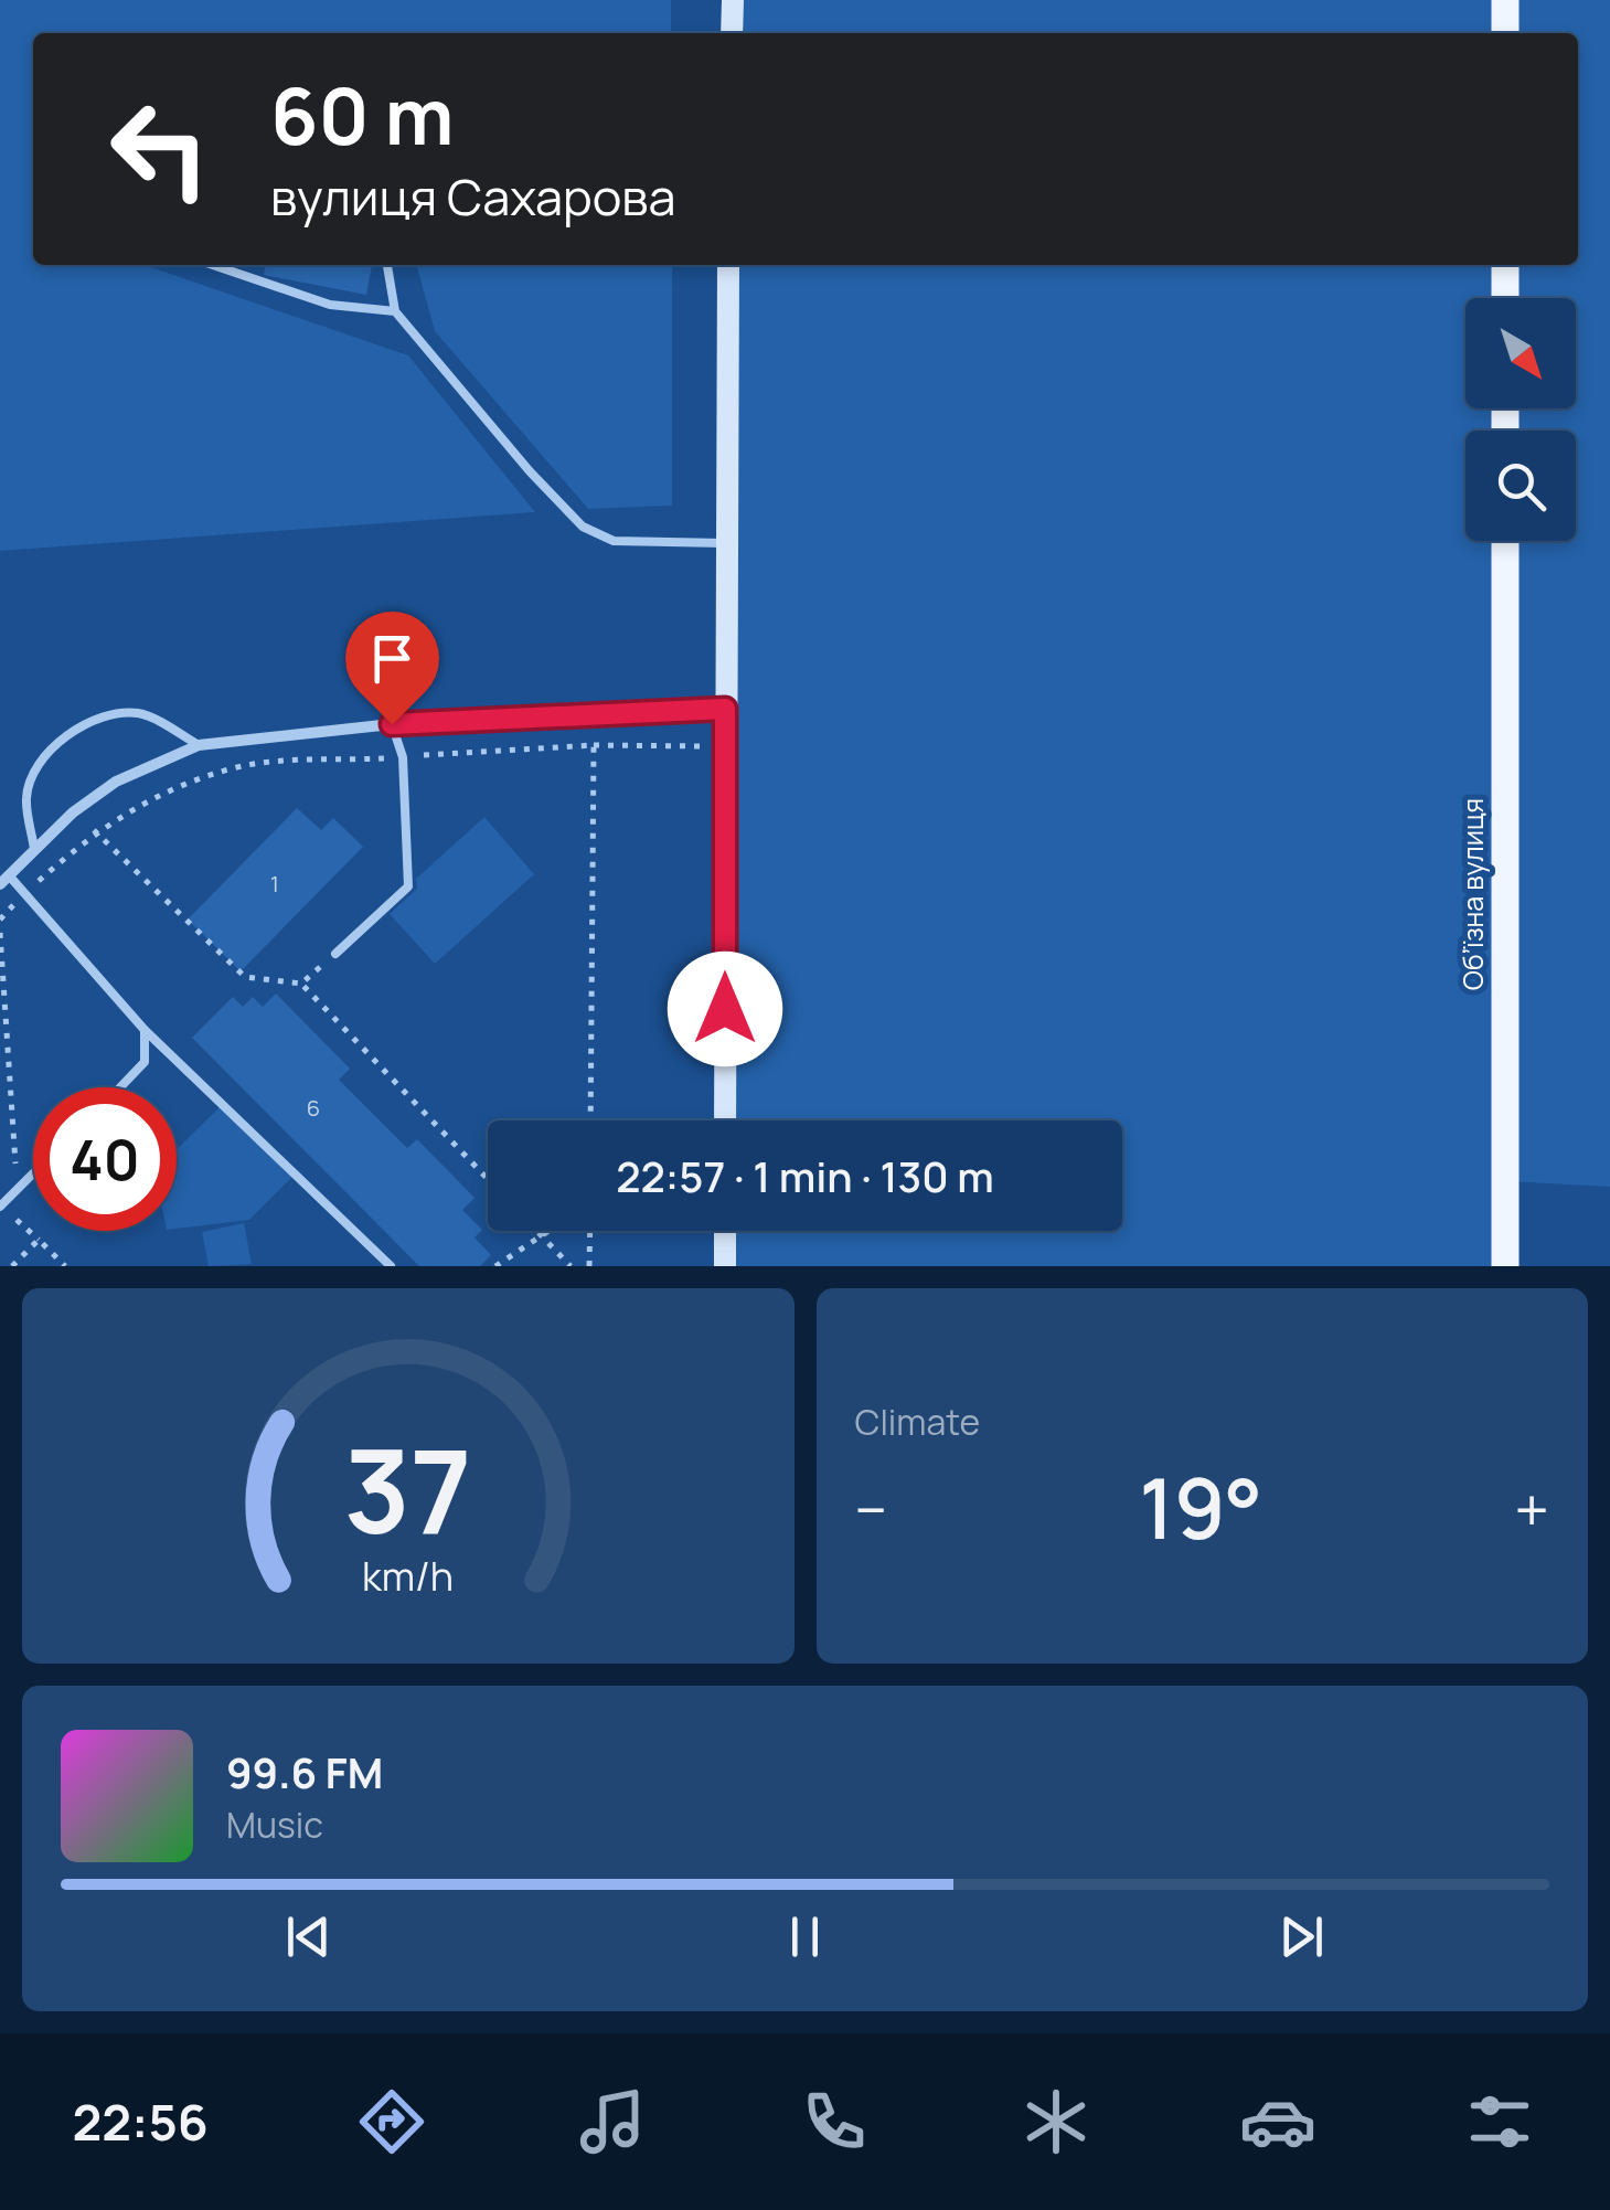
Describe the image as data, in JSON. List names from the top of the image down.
{
  "streets": {
    "main road": ["Обʼїзна вулиця"]
  },
  "house_numbers": ["1", "6"],
  "north": "bottom right",
  "page": {
    "turn": ["60 m", "вулиця Сахарова"],
    "limit": "40",
    "trip": "22:57 · 1 min · 130 m",
    "tile": "Climate",
    "heat": ["−", "19°", "+"],
    "song": ["99.6 FM", "Music"],
    "tabs": "22:56",
    "gauge": ["37", "km/h"]
  }
}
